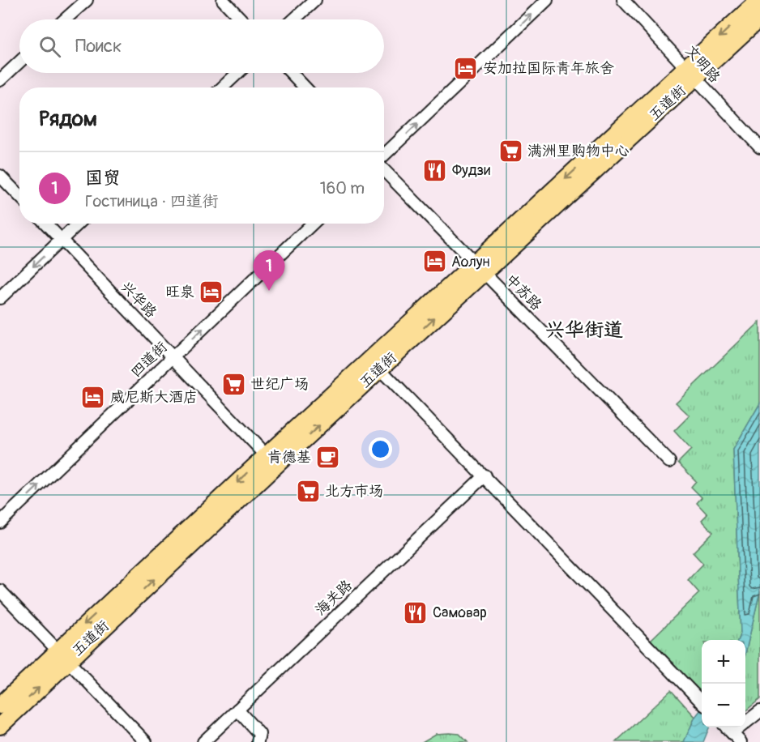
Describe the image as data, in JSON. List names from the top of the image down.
{
  "streets": {
    "highway": ["五道街"],
    "street": [
      "文明路",
      "中苏路",
      "兴华路",
      "四道街",
      "海关路"
    ]
  },
  "crossings": [
    ["文明路", "五道街"],
    ["五道街", "中苏路"],
    ["五道街", "兴华路"],
    ["兴华路", "四道街"]
  ],
  "one_way": ["四道街"],
  "districts": ["兴华街道"],
  "places": {
    "hotel": [
      "安加拉国际青年旅舍",
      "Аолун",
      "旺泉",
      "威尼斯大酒店"
    ],
    "supermarket": ["满洲里购物中心", "世纪广场", "北方市场"],
    "restaurant": ["Фудзи", "Самовар"],
    "cafe": ["肯德基"]
  },
  "page": {
    "search": "Поиск",
    "heading": "Рядом",
    "list": [
      {
        "mark": "1",
        "name": "国贸",
        "note": "Гостиница · 四道街",
        "value": "160 m"
      }
    ],
    "pins": "1",
    "map_buttons": ["+", "−"]
  }
}
